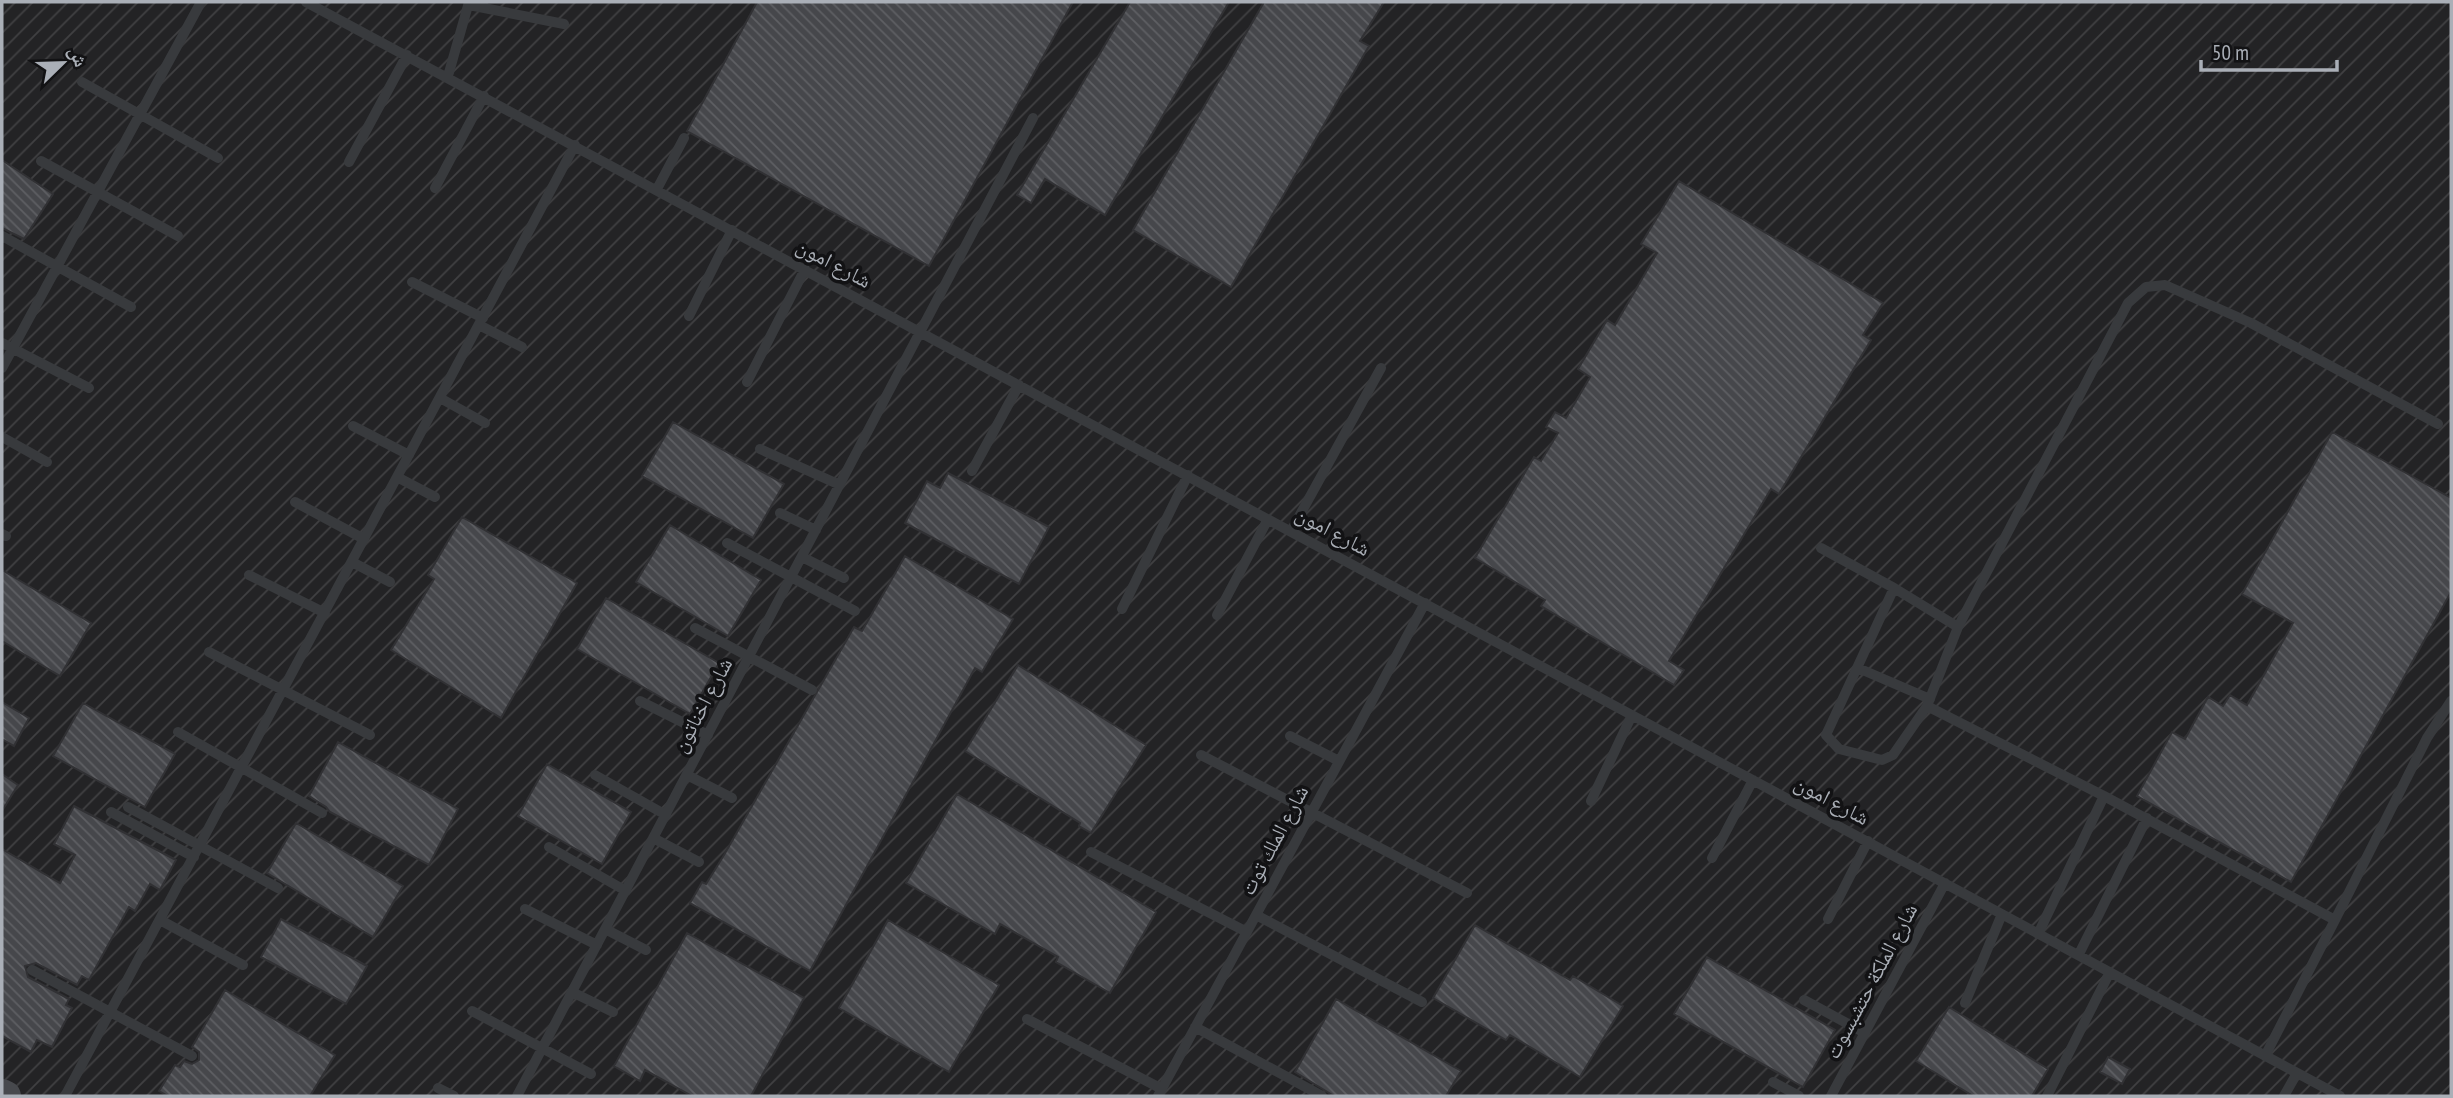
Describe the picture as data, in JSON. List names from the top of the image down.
{
  "streets": {
    "lane": [
      "شارع امون",
      "شارع اخناتون",
      "شارع الملك توت",
      "شارع الملكة حتشبسوت"
    ]
  },
  "crossings": [
    ["شارع امون", "شارع اخناتون"],
    ["شارع امون", "شارع الملك توت"],
    ["شارع امون", "شارع الملكة حتشبسوت"]
  ],
  "scale_bar": "50 m",
  "north": "top right"
}
